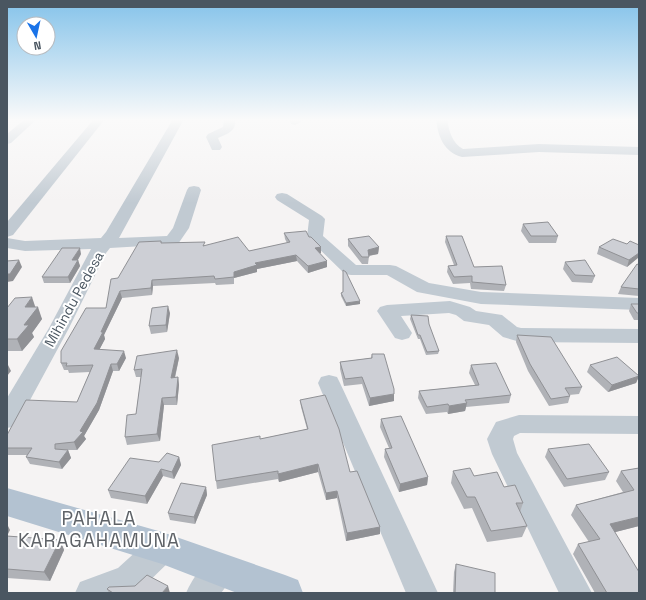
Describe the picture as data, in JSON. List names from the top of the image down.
{
  "streets": {
    "street": ["Mihindu Pedesa"]
  },
  "districts": ["PAHALA KARAGAHAMUNA"],
  "north": "bottom"
}
